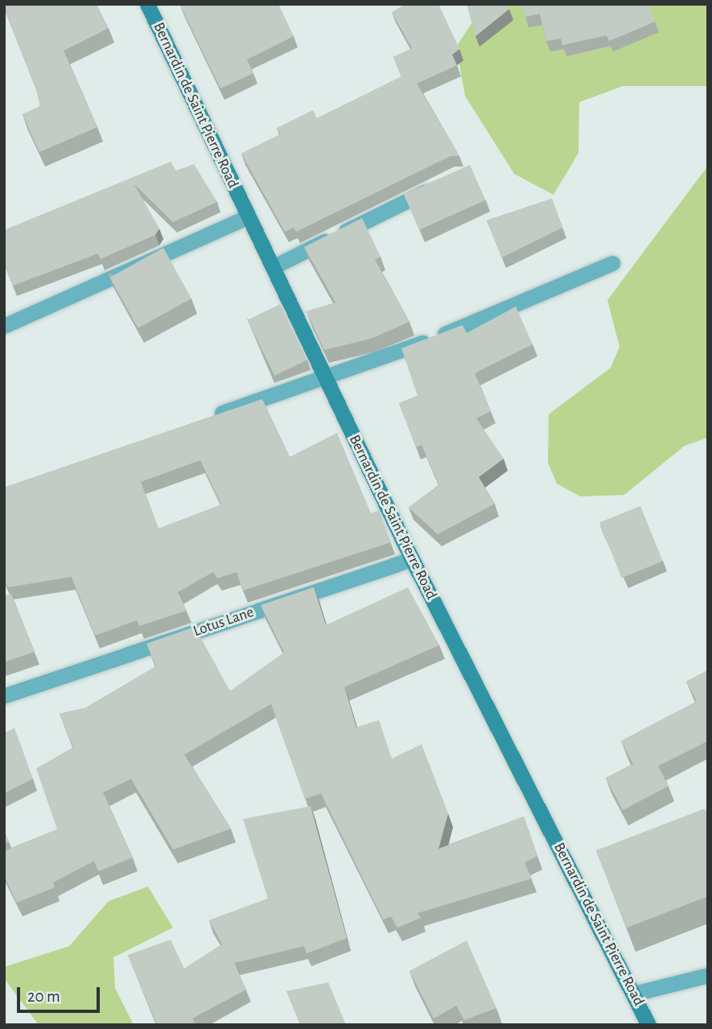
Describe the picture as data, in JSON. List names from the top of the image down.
{
  "streets": {
    "main road": ["Bernardin de Saint Pierre Road"],
    "street": ["Lotus Lane"]
  },
  "crossings": [
    ["Bernardin de Saint Pierre Road", "Lotus Lane"]
  ],
  "scale_bar": "20 m"
}
